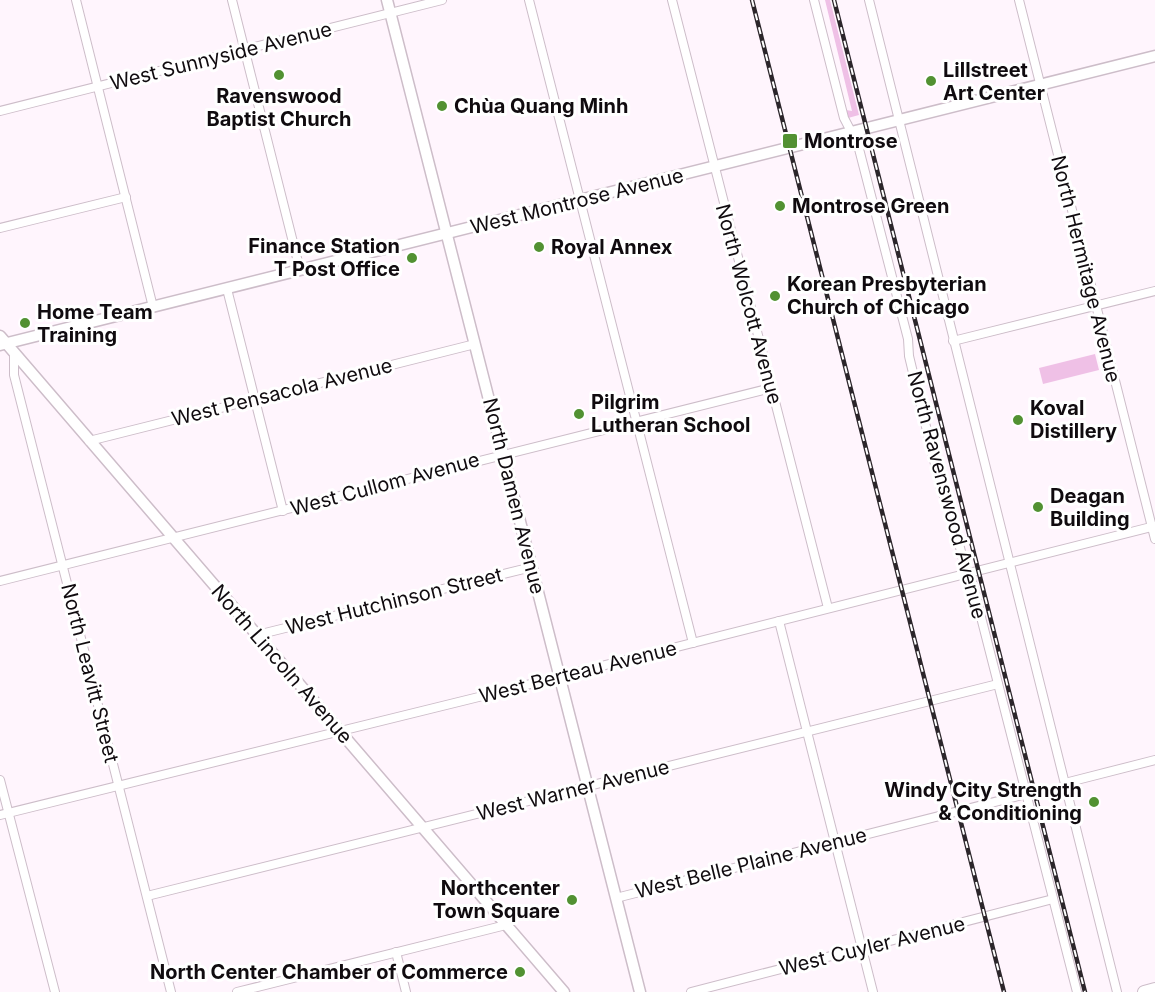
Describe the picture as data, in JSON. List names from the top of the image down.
{
  "streets": {
    "main road": ["West Montrose Avenue", "North Damen Avenue", "North Lincoln Avenue"],
    "street": [
      "West Sunnyside Avenue",
      "North Hermitage Avenue",
      "North Wolcott Avenue",
      "West Pensacola Avenue",
      "West Cullom Avenue",
      "North Ravenswood Avenue",
      "West Hutchinson Street",
      "West Berteau Avenue",
      "North Leavitt Street",
      "West Warner Avenue",
      "West Belle Plaine Avenue",
      "West Cuyler Avenue"
    ]
  },
  "crossings": [
    ["West Sunnyside Avenue", "North Damen Avenue"],
    ["West Montrose Avenue", "North Hermitage Avenue"],
    ["West Montrose Avenue", "North Wolcott Avenue"],
    ["West Montrose Avenue", "North Ravenswood Avenue"],
    ["West Montrose Avenue", "North Damen Avenue"],
    ["West Montrose Avenue", "North Lincoln Avenue"],
    ["North Hermitage Avenue", "West Berteau Avenue"],
    ["North Wolcott Avenue", "West Cullom Avenue"],
    ["North Wolcott Avenue", "West Berteau Avenue"],
    ["West Pensacola Avenue", "North Damen Avenue"],
    ["West Pensacola Avenue", "North Lincoln Avenue"],
    ["West Cullom Avenue", "North Damen Avenue"],
    ["West Cullom Avenue", "North Lincoln Avenue"],
    ["West Cullom Avenue", "North Leavitt Street"],
    ["North Ravenswood Avenue", "West Berteau Avenue"],
    ["North Ravenswood Avenue", "West Warner Avenue"],
    ["North Ravenswood Avenue", "West Belle Plaine Avenue"],
    ["North Ravenswood Avenue", "West Cuyler Avenue"],
    ["North Damen Avenue", "West Hutchinson Street"],
    ["North Damen Avenue", "West Berteau Avenue"],
    ["North Damen Avenue", "West Warner Avenue"],
    ["North Damen Avenue", "West Belle Plaine Avenue"],
    ["West Hutchinson Street", "North Lincoln Avenue"],
    ["North Lincoln Avenue", "West Berteau Avenue"],
    ["North Lincoln Avenue", "North Leavitt Street"],
    ["North Lincoln Avenue", "West Warner Avenue"],
    ["West Berteau Avenue", "North Leavitt Street"],
    ["North Leavitt Street", "West Warner Avenue"]
  ],
  "places": {
    "other": [
      "Ravenswood Baptist Church",
      "Lillstreet Art Center",
      "Chùa Quang Minh",
      "Montrose Green",
      "Royal Annex",
      "Finance Station T Post Office",
      "Korean Presbyterian Church of Chicago",
      "Home Team Training",
      "Pilgrim Lutheran School",
      "Koval Distillery",
      "Deagan Building",
      "Windy City Strength & Conditioning",
      "Northcenter Town Square",
      "North Center Chamber of Commerce"
    ],
    "transit": ["Montrose"]
  }
}
